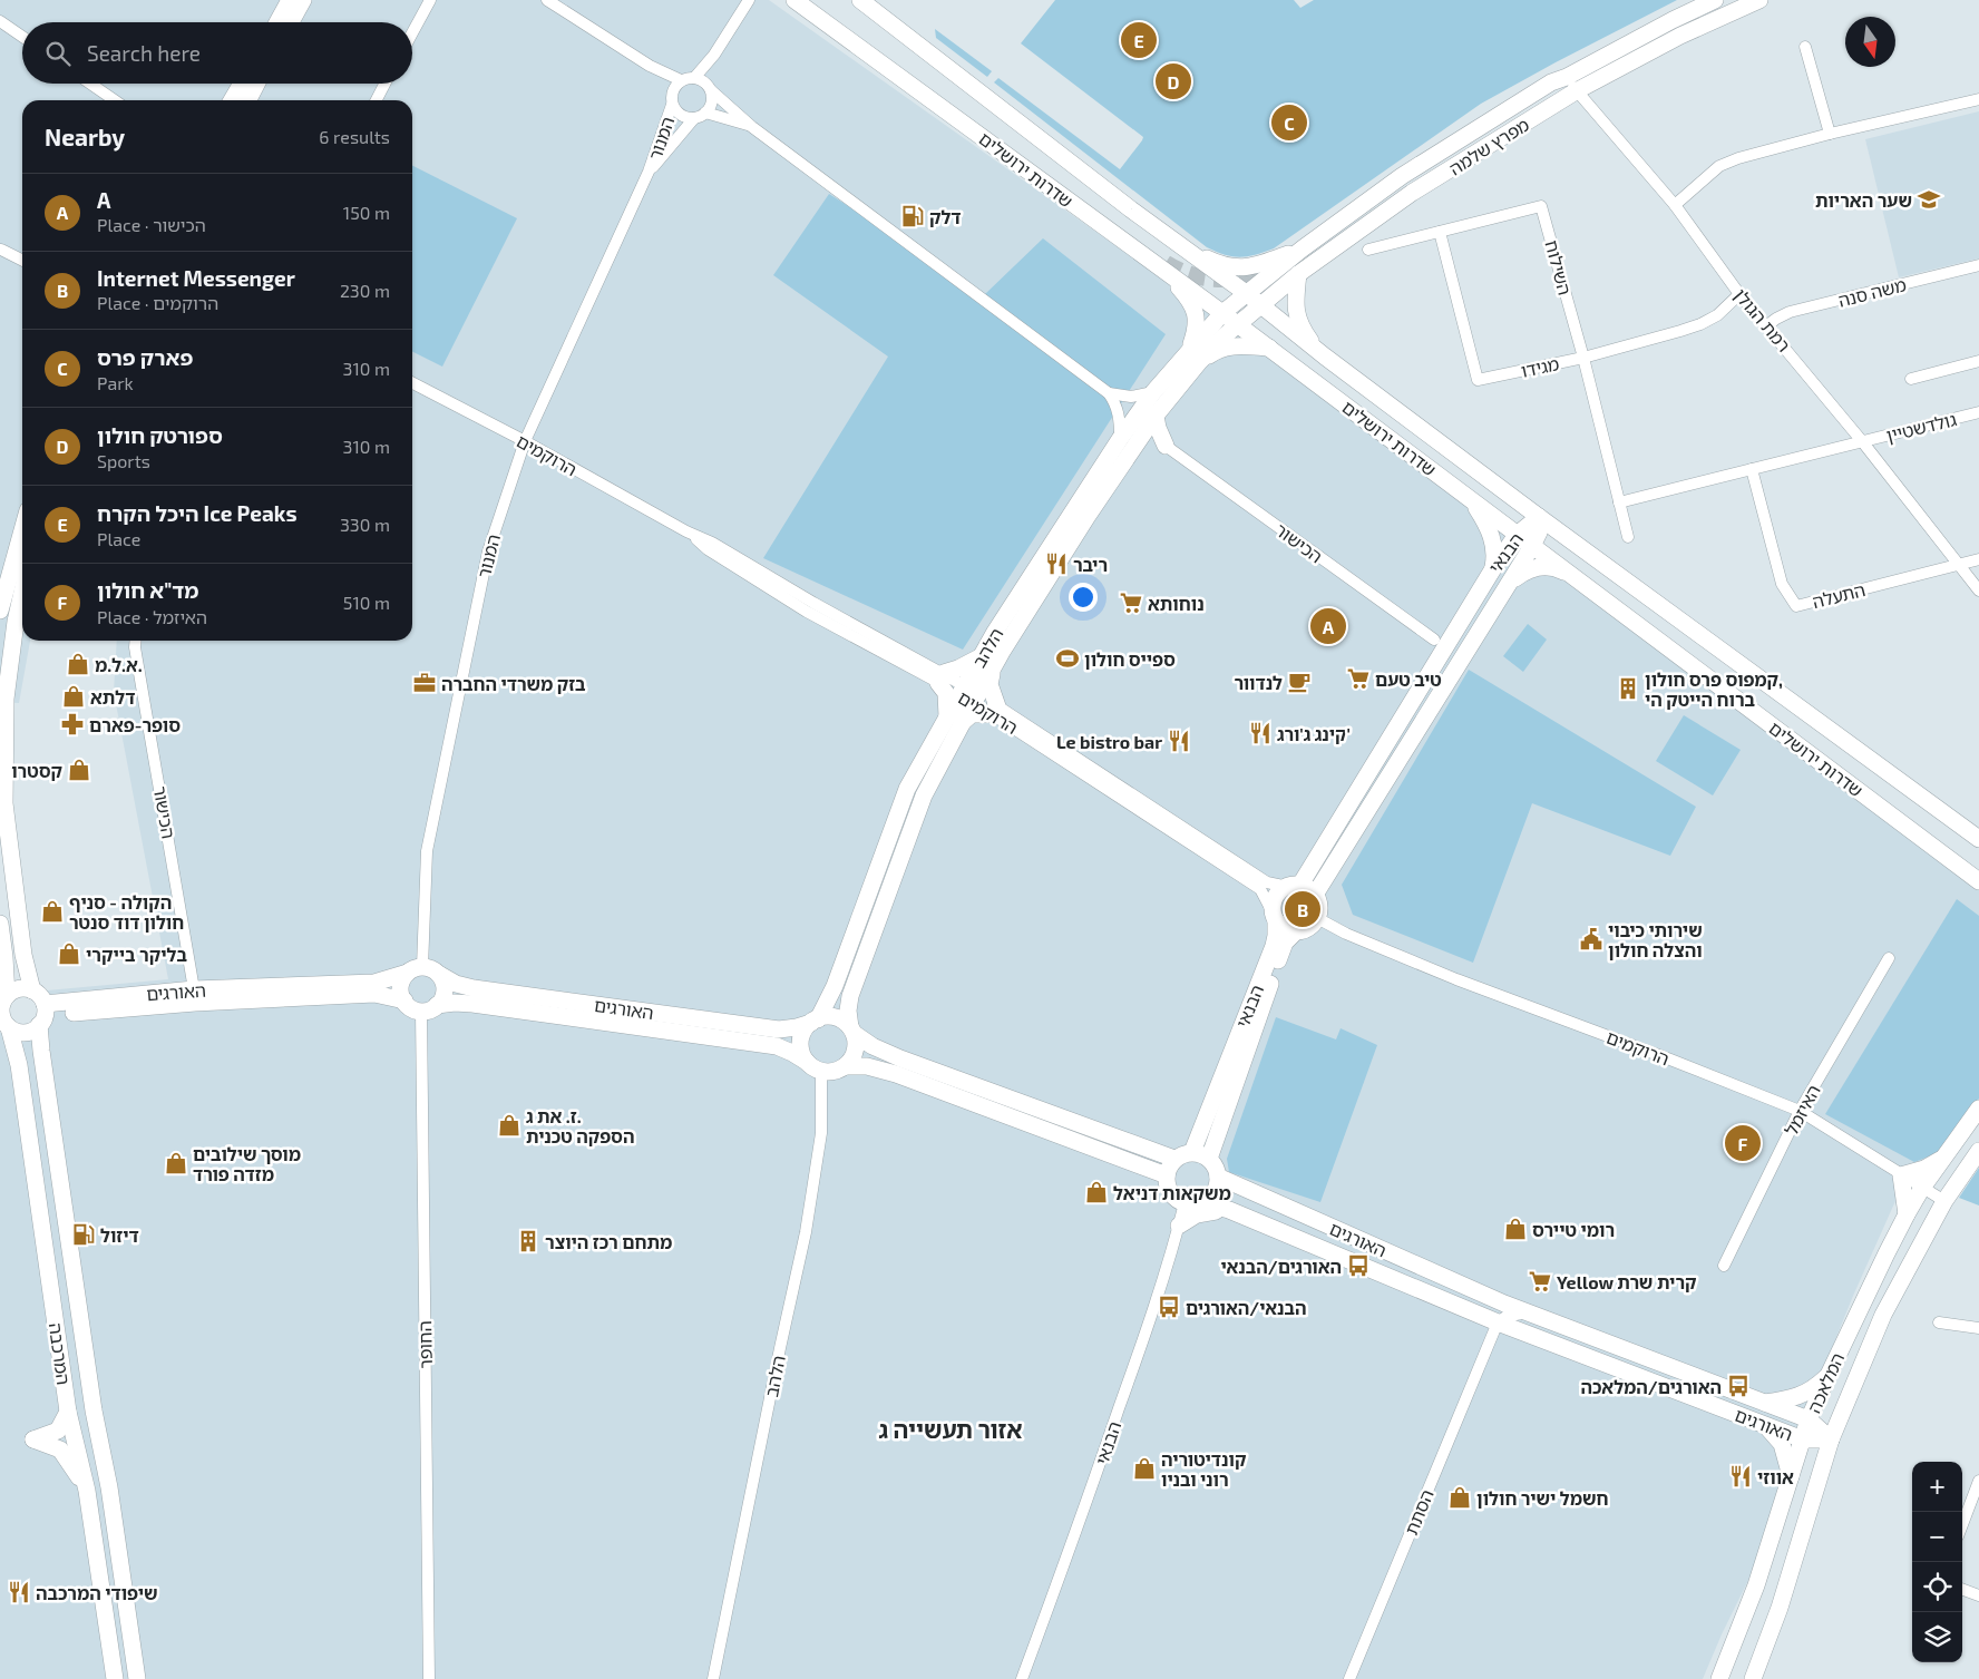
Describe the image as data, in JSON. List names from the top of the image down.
{
  "streets": {
    "street": [
      "המנור",
      "מפרץ שלמה",
      "שדרות ירושלים",
      "השילוח",
      "משה סנה",
      "רמת הגולן",
      "מגידו",
      "גולדשטיין",
      "הרוקמים",
      "הכישור",
      "הבנאי",
      "התעלה",
      "הלהב",
      "האורגים",
      "האיזמל",
      "החופר",
      "המרכבה",
      "המלאכה",
      "הסתת"
    ]
  },
  "crossings": [
    ["המנור", "הרוקמים"],
    ["המנור", "האורגים"],
    ["המנור", "החופר"],
    ["מפרץ שלמה", "שדרות ירושלים"],
    ["מפרץ שלמה", "רמת הגולן"],
    ["מפרץ שלמה", "הלהב"],
    ["שדרות ירושלים", "הבנאי"],
    ["שדרות ירושלים", "הלהב"],
    ["השילוח", "מגידו"],
    ["משה סנה", "רמת הגולן"],
    ["רמת הגולן", "מגידו"],
    ["רמת הגולן", "גולדשטיין"],
    ["רמת הגולן", "התעלה"],
    ["הרוקמים", "הבנאי"],
    ["הרוקמים", "הלהב"],
    ["הרוקמים", "האיזמל"],
    ["הרוקמים", "המלאכה"],
    ["הכישור", "האורגים"],
    ["הבנאי", "האורגים"],
    ["הלהב", "האורגים"],
    ["האורגים", "החופר"],
    ["האורגים", "המרכבה"],
    ["האורגים", "המלאכה"],
    ["האורגים", "הסתת"]
  ],
  "districts": ["אזור תעשייה ג"],
  "places": {
    "school or university": ["שער האריות"],
    "fuel station": ["דלק", "דיזול"],
    "restaurant": [
      "ריבר",
      "קינג ג'ורג'",
      "Le bistro bar",
      "אווזי",
      "שיפודי המרכבה"
    ],
    "supermarket": ["נוחותא", "טיב טעם", "Yellow קרית שרת"],
    "sports": ["ספייס חולון"],
    "shop": [
      "א.ל.מ.",
      "דלתא",
      "קסטרו",
      "הקולה - סניף חולון דוד סנטר",
      "בליקר בייקרי",
      "ז. את ג. הספקה טכנית",
      "מוסך שילובים מזדה פורד",
      "משקאות דניאל",
      "רומי טיירס",
      "קונדיטוריה רוני ובניו",
      "חשמל ישיר חולון"
    ],
    "cafe": ["לנדוור"],
    "office": ["בזק משרדי החברה"],
    "building": ["קמפוס פרס חולון, ברוח הייטק הי", "מתחם רכז היוצר"],
    "pharmacy": ["סופר-פארם"],
    "public building": ["שירותי כיבוי והצלה חולון"],
    "bus stop": ["האורגים/הבנאי", "הבנאי/האורגים", "האורגים/המלאכה"]
  },
  "north": "bottom",
  "page": {
    "pins": [
      "E",
      "D",
      "C",
      "A",
      "B",
      "F"
    ],
    "search": "Search here",
    "heading": ["Nearby", "6 results"],
    "list": [
      {
        "mark": "A",
        "name": "A",
        "note": "Place · הכישור",
        "value": "150 m"
      },
      {
        "mark": "B",
        "name": "Internet Messenger",
        "note": "Place · הרוקמים",
        "value": "230 m"
      },
      {
        "mark": "C",
        "name": "פארק פרס",
        "note": "Park",
        "value": "310 m"
      },
      {
        "mark": "D",
        "name": "ספורטק חולון",
        "note": "Sports",
        "value": "310 m"
      },
      {
        "mark": "E",
        "name": "היכל הקרח Ice Peaks",
        "note": "Place",
        "value": "330 m"
      },
      {
        "mark": "F",
        "name": "מד\"א חולון",
        "note": "Place · האיזמל",
        "value": "510 m"
      }
    ],
    "map_buttons": ["+", "−"]
  }
}
